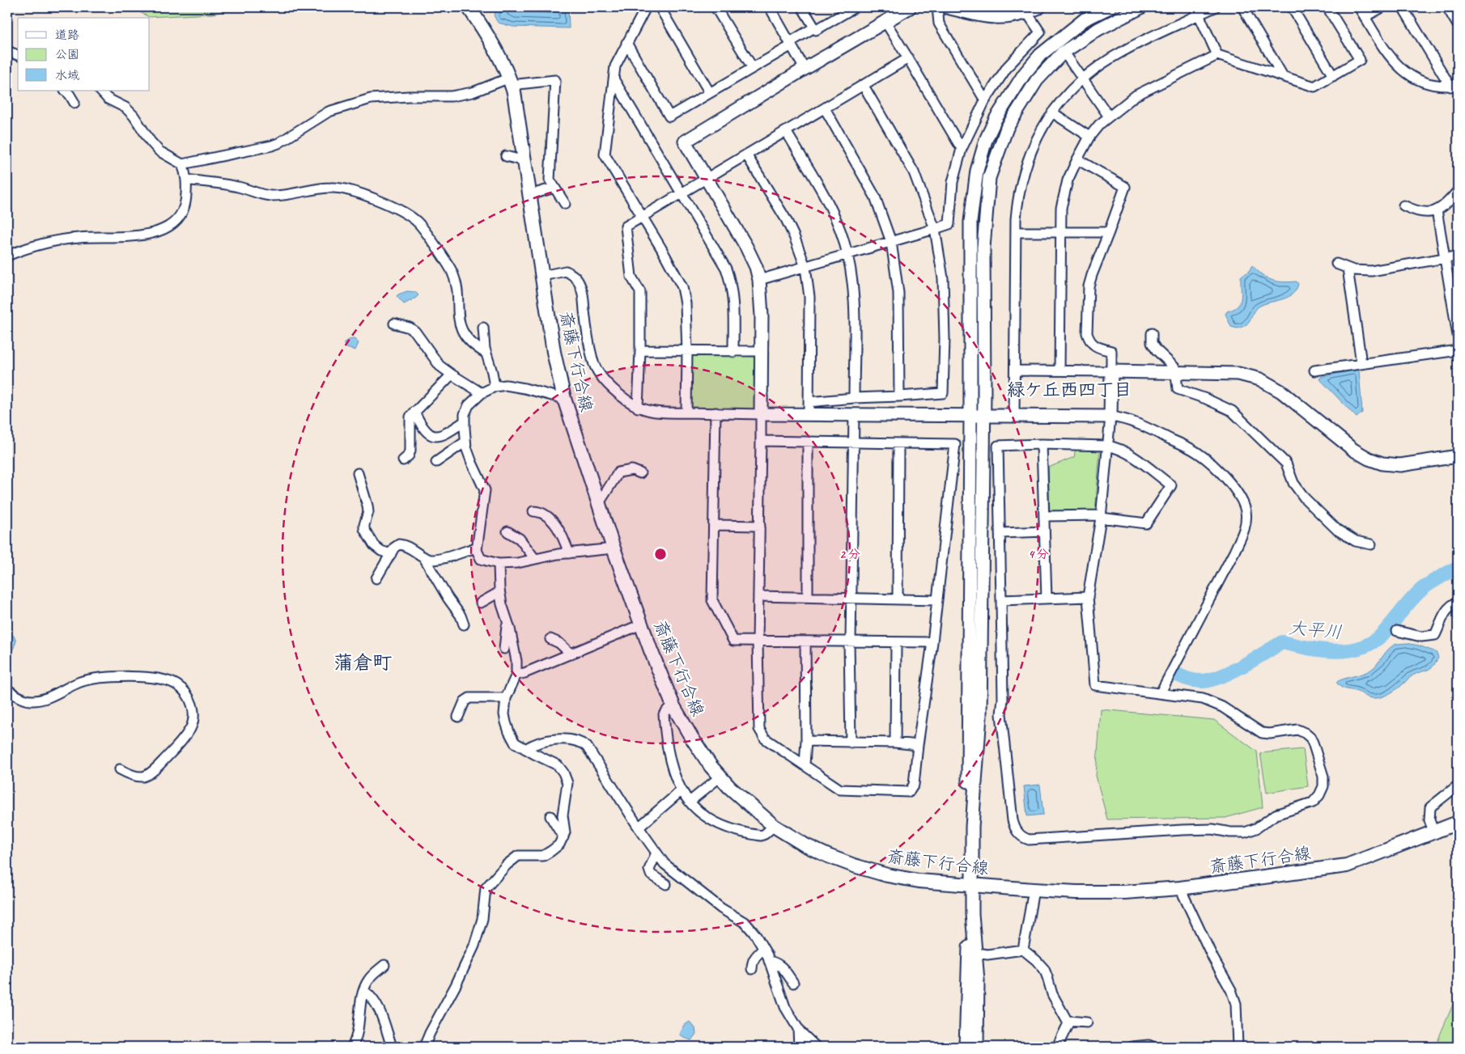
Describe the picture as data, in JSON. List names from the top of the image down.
{
  "streets": {
    "main road": ["斎藤下行合線"]
  },
  "districts": ["緑ケ丘西四丁目", "蒲倉町"],
  "water": ["大平川"],
  "legend": ["道路", "公園", "水域"],
  "rings": ["2 分", "4 分"]
}
